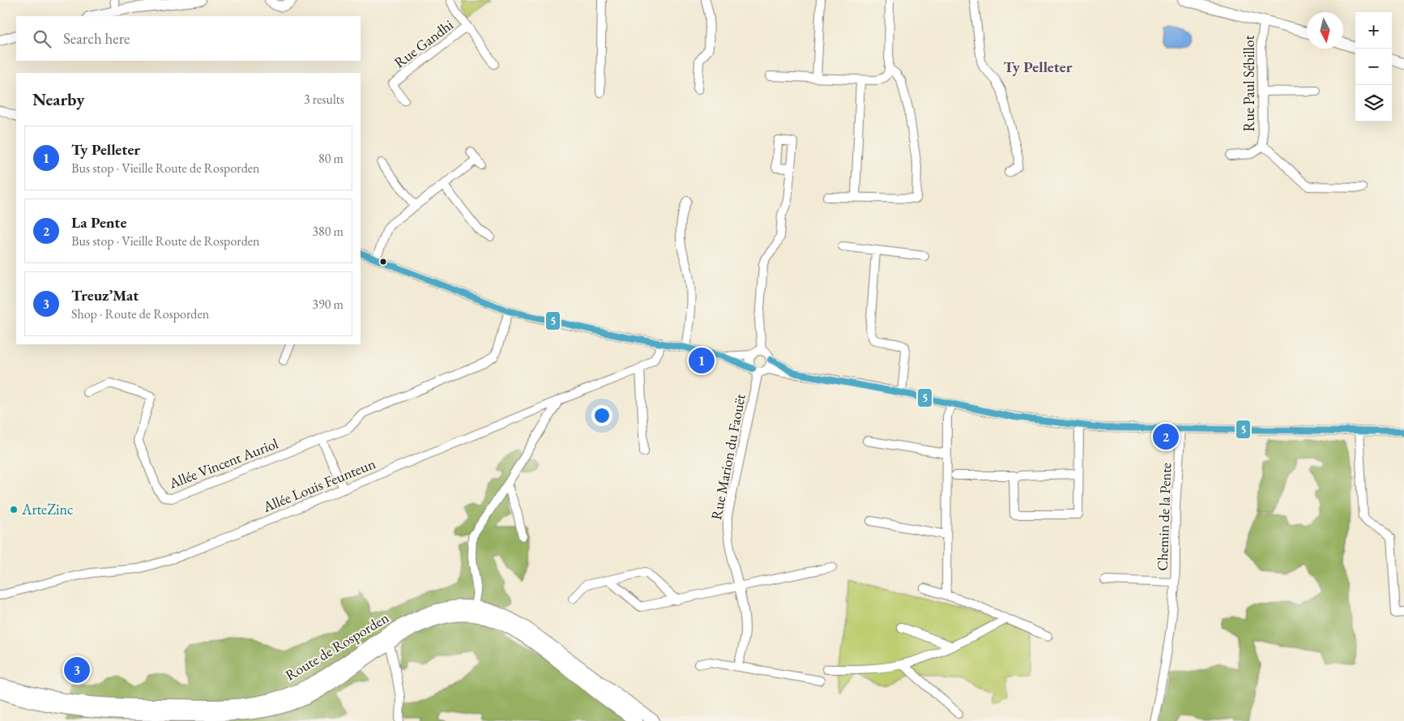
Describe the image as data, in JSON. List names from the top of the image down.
{
  "streets": {
    "main road": ["Route de Rosporden"],
    "street": [
      "Rue Gandhi",
      "Rue Paul Sébillot",
      "Rue Marion du Faouët",
      "Allée Vincent Auriol",
      "Allée Louis Feunteun",
      "Chemin de la Pente"
    ]
  },
  "districts": ["Ty Pelleter"],
  "places": ["ArteZinc"],
  "lines": ["transit line 5"],
  "north": "bottom",
  "page": {
    "map_buttons": ["+", "−"],
    "search": "Search here",
    "heading": ["Nearby", "3 results"],
    "list": [
      {
        "mark": "1",
        "name": "Ty Pelleter",
        "note": "Bus stop · Vieille Route de Rosporden",
        "value": "80 m"
      },
      {
        "mark": "2",
        "name": "La Pente",
        "note": "Bus stop · Vieille Route de Rosporden",
        "value": "380 m"
      },
      {
        "mark": "3",
        "name": "Treuz’Mat",
        "note": "Shop · Route de Rosporden",
        "value": "390 m"
      }
    ],
    "pins": ["1", "2", "3"]
  }
}
